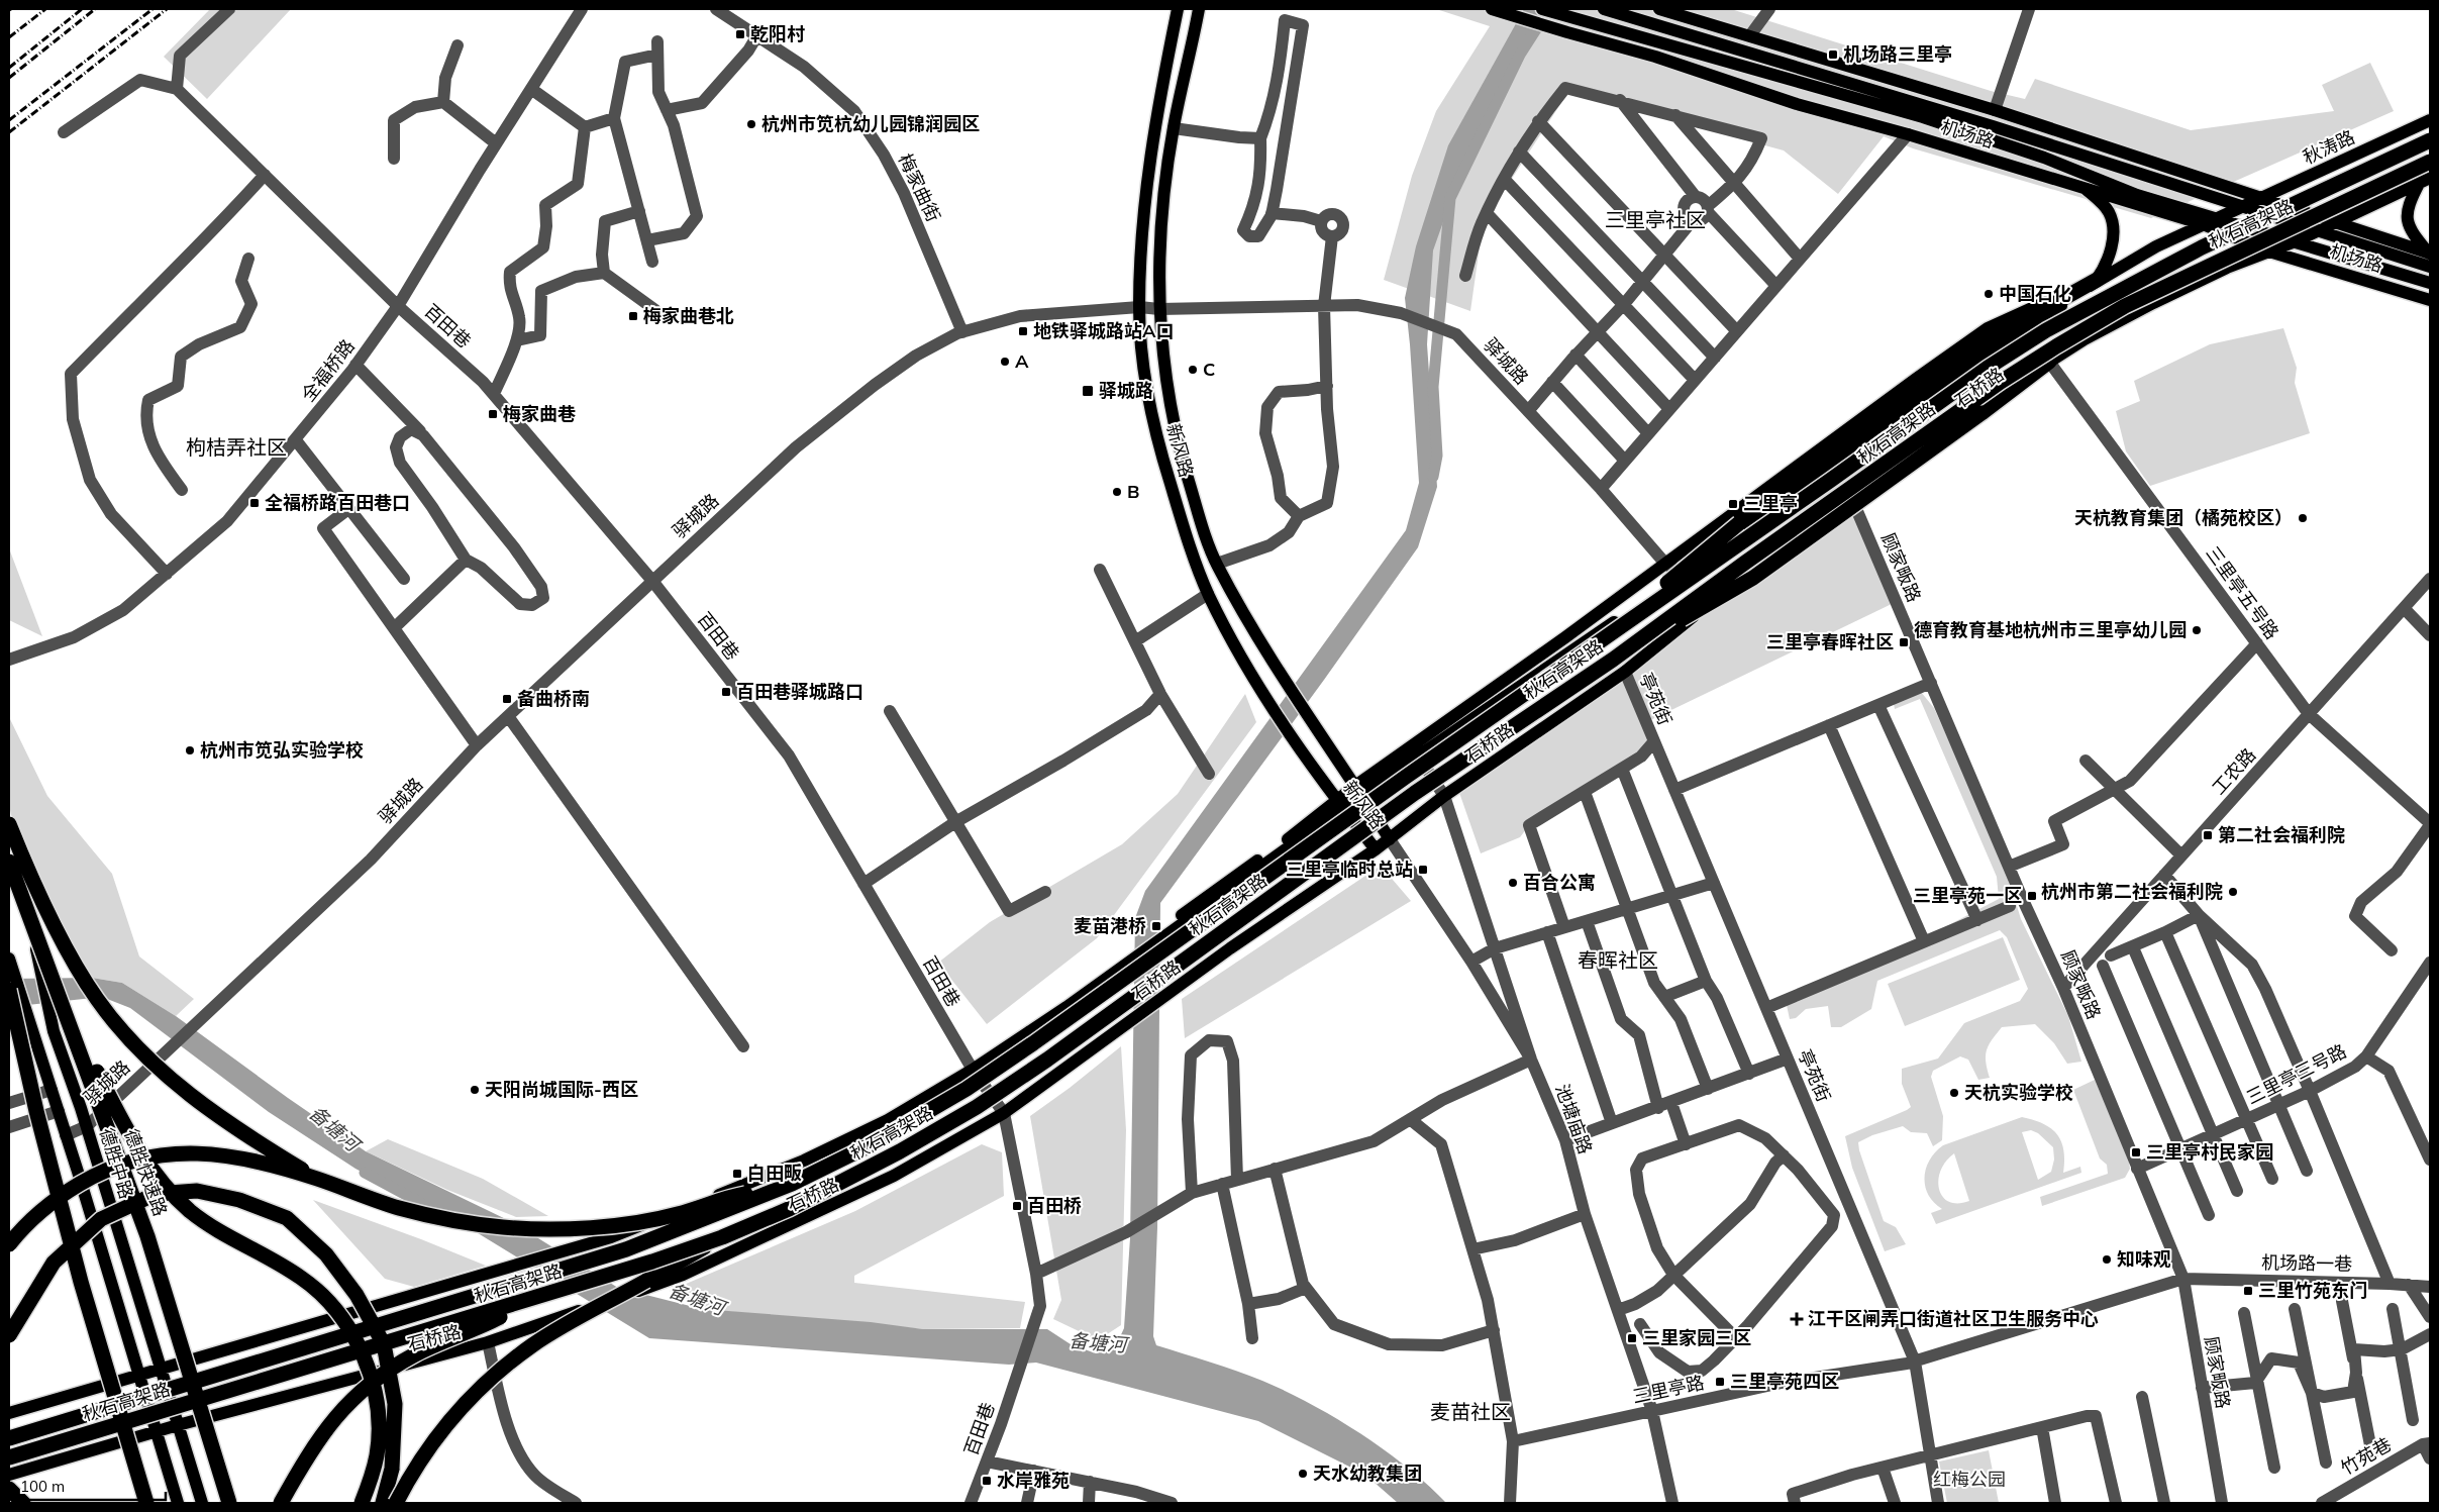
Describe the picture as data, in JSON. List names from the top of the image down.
{
  "streets": {
    "highway": ["秋石高架路", "德胜快速路"],
    "main road": [
      "机场路",
      "秋涛路",
      "石桥路",
      "新风路",
      "德胜中路"
    ],
    "street": [
      "梅家曲街",
      "百田巷",
      "驿城路",
      "全福桥路",
      "顾家畈路",
      "三里亭五号路",
      "亭苑街",
      "工农路",
      "三里亭三号路",
      "池塘庙路",
      "机场路一巷",
      "三里亭路",
      "竹苑巷"
    ]
  },
  "crossings": [
    ["机场路", "秋涛路"],
    ["机场路", "石桥路"],
    ["秋涛路", "石桥路"],
    ["梅家曲街", "驿城路"],
    ["百田巷", "驿城路"],
    ["百田巷", "全福桥路"],
    ["百田巷", "石桥路"],
    ["驿城路", "石桥路"],
    ["驿城路", "新风路"],
    ["驿城路", "德胜中路"],
    ["石桥路", "新风路"],
    ["石桥路", "顾家畈路"],
    ["石桥路", "三里亭五号路"],
    ["石桥路", "亭苑街"],
    ["石桥路", "池塘庙路"],
    ["石桥路", "德胜中路"],
    ["顾家畈路", "工农路"],
    ["顾家畈路", "三里亭三号路"],
    ["顾家畈路", "机场路一巷"],
    ["顾家畈路", "三里亭路"],
    ["三里亭五号路", "工农路"],
    ["亭苑街", "三里亭路"],
    ["池塘庙路", "三里亭路"],
    ["德胜中路", "德胜快速路"],
    ["机场路一巷", "三里亭路"]
  ],
  "districts": [
    "三里亭社区",
    "枸桔弄社区",
    "春晖社区",
    "麦苗社区"
  ],
  "water": ["备塘河"],
  "parks": ["红梅公园"],
  "places": {
    "transit": [
      "乾阳村",
      "机场路三里亭",
      "梅家曲巷北",
      "地铁驿城路站A口",
      "驿城路",
      "梅家曲巷",
      "全福桥路百田巷口",
      "三里亭",
      "三里亭春晖社区",
      "百田巷驿城路口",
      "备曲桥南",
      "第二社会福利院",
      "三里亭临时总站",
      "三里亭苑一区",
      "麦苗港桥",
      "三里亭村民家园",
      "白田畈",
      "百田桥",
      "三里竹苑东门",
      "三里家园三区",
      "三里亭苑四区",
      "水岸雅苑"
    ],
    "other": [
      "杭州市笕杭幼儿园锦润园区",
      "中国石化",
      "A",
      "C",
      "B",
      "天杭教育集团（橘苑校区）",
      "德育教育基地杭州市三里亭幼儿园",
      "杭州市笕弘实验学校",
      "百合公寓",
      "杭州市第二社会福利院",
      "天阳尚城国际-西区",
      "天杭实验学校",
      "知味观",
      "天水幼教集团"
    ],
    "health": ["江干区闸弄口街道社区卫生服务中心"]
  },
  "scale_bar": "100 m"
}
